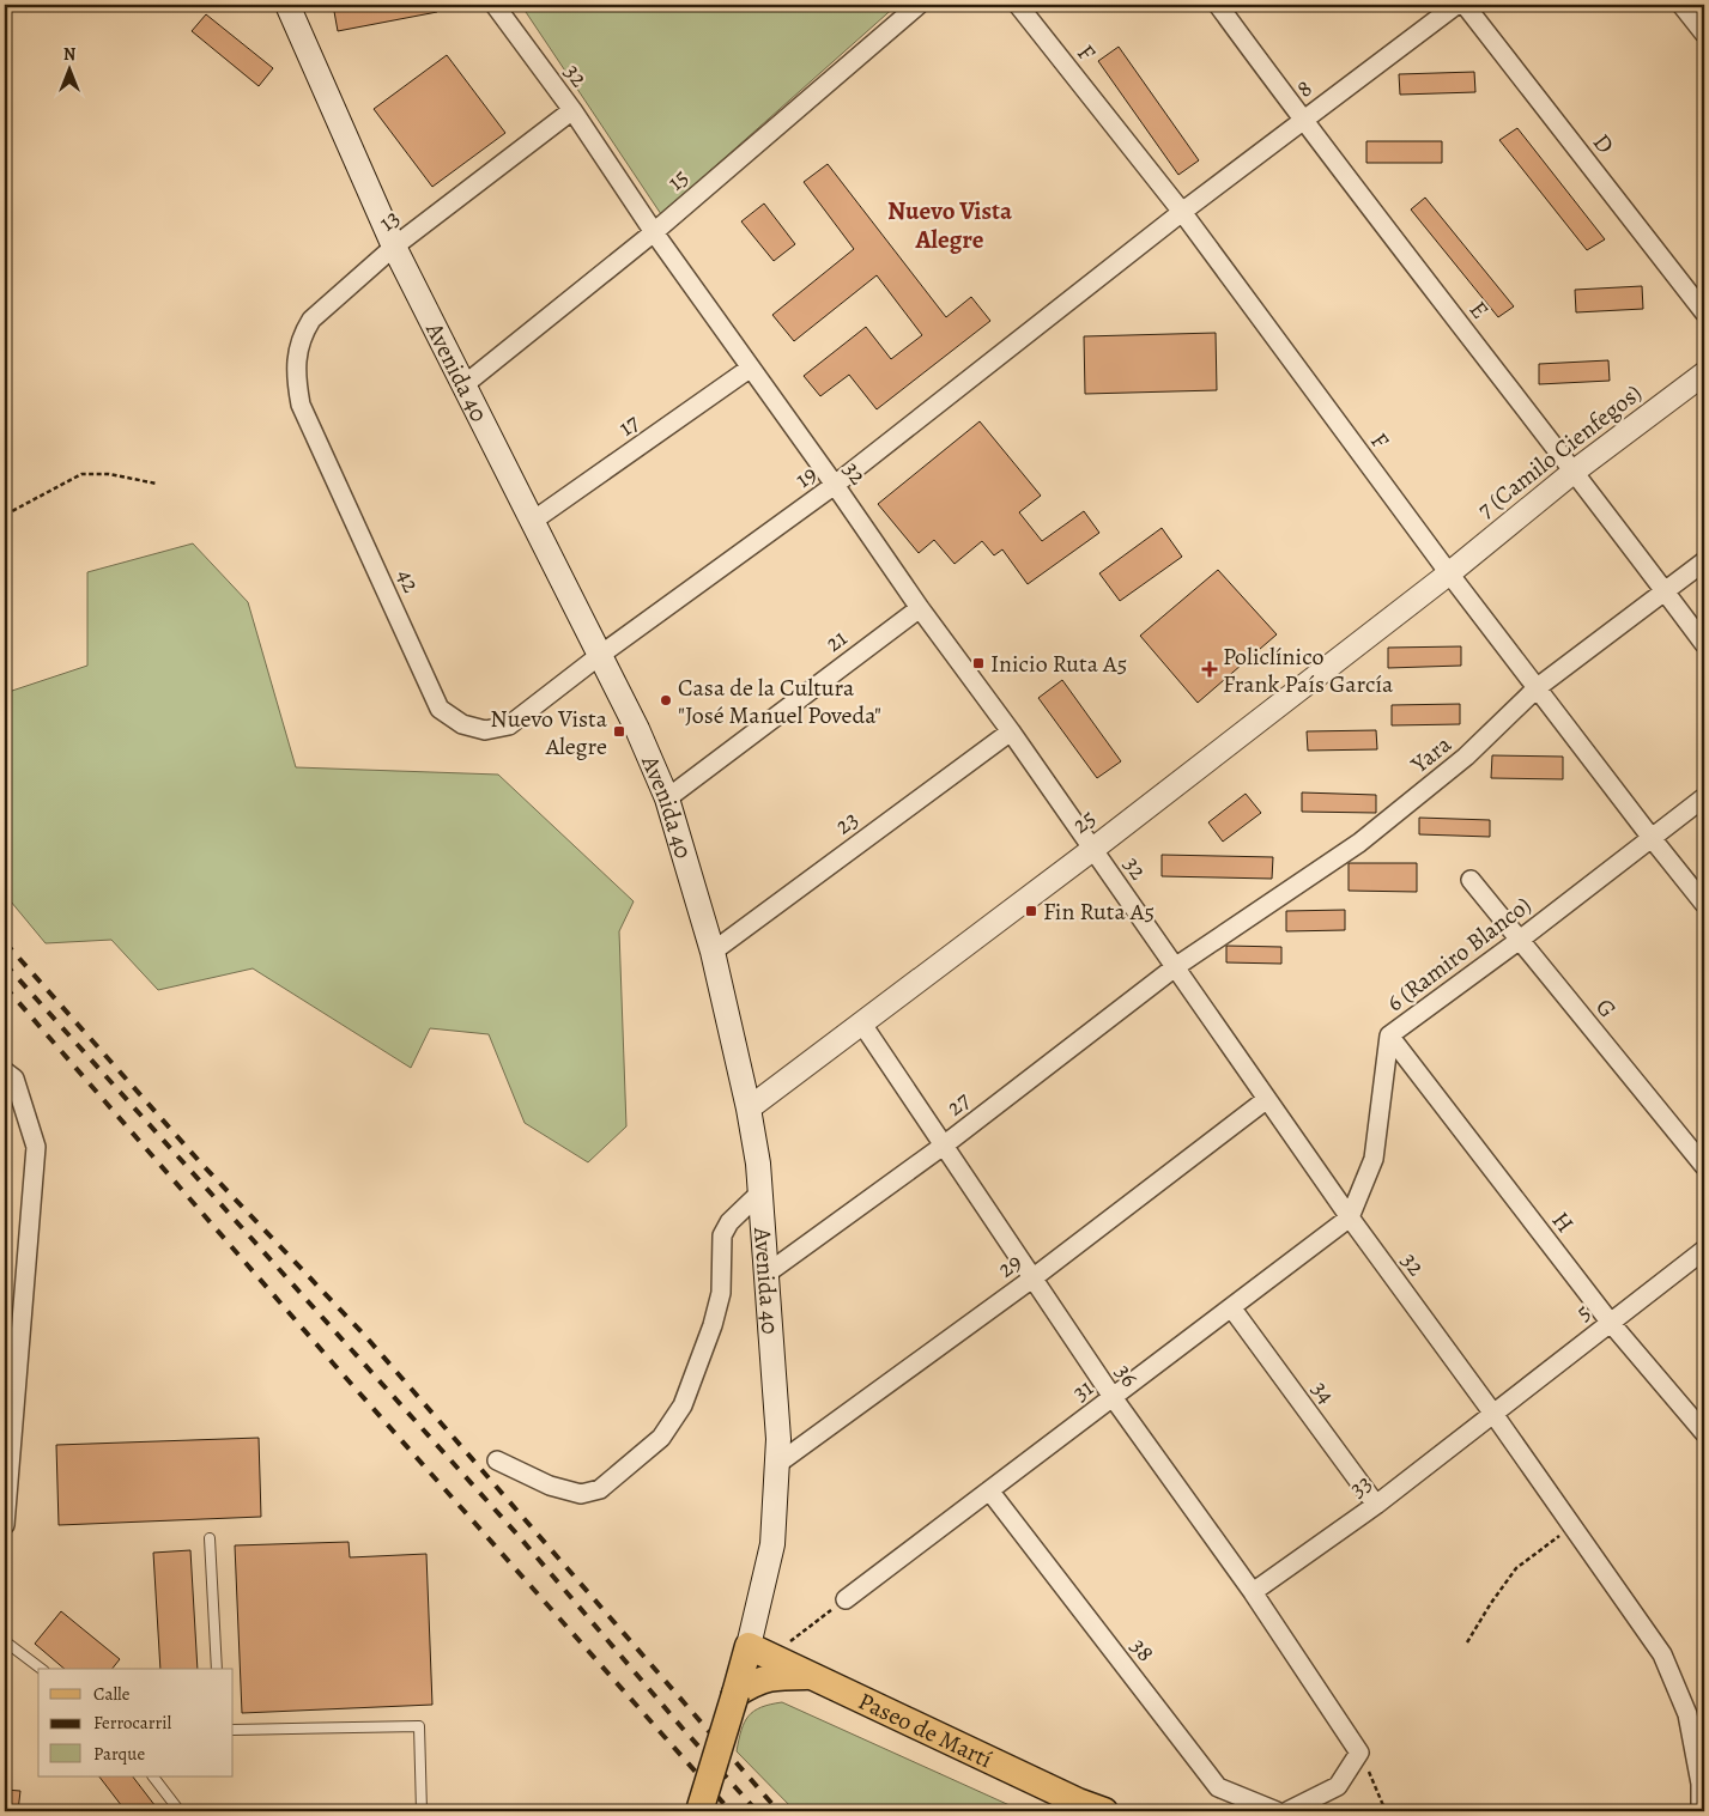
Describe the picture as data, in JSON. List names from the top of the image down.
{
  "streets": {
    "main road": ["Avenida 40", "Paseo de Martí"],
    "street": [
      "F",
      "32",
      "8",
      "D",
      "15",
      "13",
      "E",
      "17",
      "7 (Camilo Cienfegos)",
      "19",
      "42",
      "21",
      "Yara",
      "25",
      "23",
      "6 (Ramiro Blanco)",
      "G",
      "27",
      "H",
      "29",
      "5",
      "36",
      "31",
      "34",
      "33",
      "38"
    ]
  },
  "crossings": [
    ["F", "8"],
    ["F", "7 (Camilo Cienfegos)"],
    ["F", "19"],
    ["F", "Yara"],
    ["F", "25"],
    ["F", "6 (Ramiro Blanco)"],
    ["32", "15"],
    ["32", "13"],
    ["32", "17"],
    ["32", "19"],
    ["32", "21"],
    ["32", "Yara"],
    ["32", "25"],
    ["32", "23"],
    ["32", "6 (Ramiro Blanco)"],
    ["32", "27"],
    ["32", "29"],
    ["32", "5"],
    ["32", "31"],
    ["32", "33"],
    ["8", "E"],
    ["8", "19"],
    ["15", "Avenida 40"],
    ["13", "Avenida 40"],
    ["13", "42"],
    ["E", "7 (Camilo Cienfegos)"],
    ["E", "Yara"],
    ["Avenida 40", "17"],
    ["Avenida 40", "19"],
    ["Avenida 40", "21"],
    ["Avenida 40", "25"],
    ["Avenida 40", "23"],
    ["Avenida 40", "27"],
    ["Avenida 40", "29"],
    ["Avenida 40", "Paseo de Martí"],
    ["7 (Camilo Cienfegos)", "25"],
    ["19", "42"],
    ["Yara", "27"],
    ["25", "36"],
    ["6 (Ramiro Blanco)", "G"],
    ["6 (Ramiro Blanco)", "H"],
    ["6 (Ramiro Blanco)", "31"],
    ["27", "36"],
    ["H", "5"],
    ["29", "36"],
    ["5", "33"],
    ["36", "31"],
    ["36", "33"],
    ["31", "34"],
    ["31", "38"],
    ["34", "33"]
  ],
  "districts": ["Nuevo Vista Alegre"],
  "places": {
    "transit": ["Inicio Ruta A5", "Nuevo Vista Alegre", "Fin Ruta A5"],
    "health": ["Policlínico Frank País García"],
    "other": ["Casa de la Cultura \"José Manuel Poveda\""]
  },
  "legend": ["Calle", "Ferrocarril", "Parque"],
  "north": "top"
}
